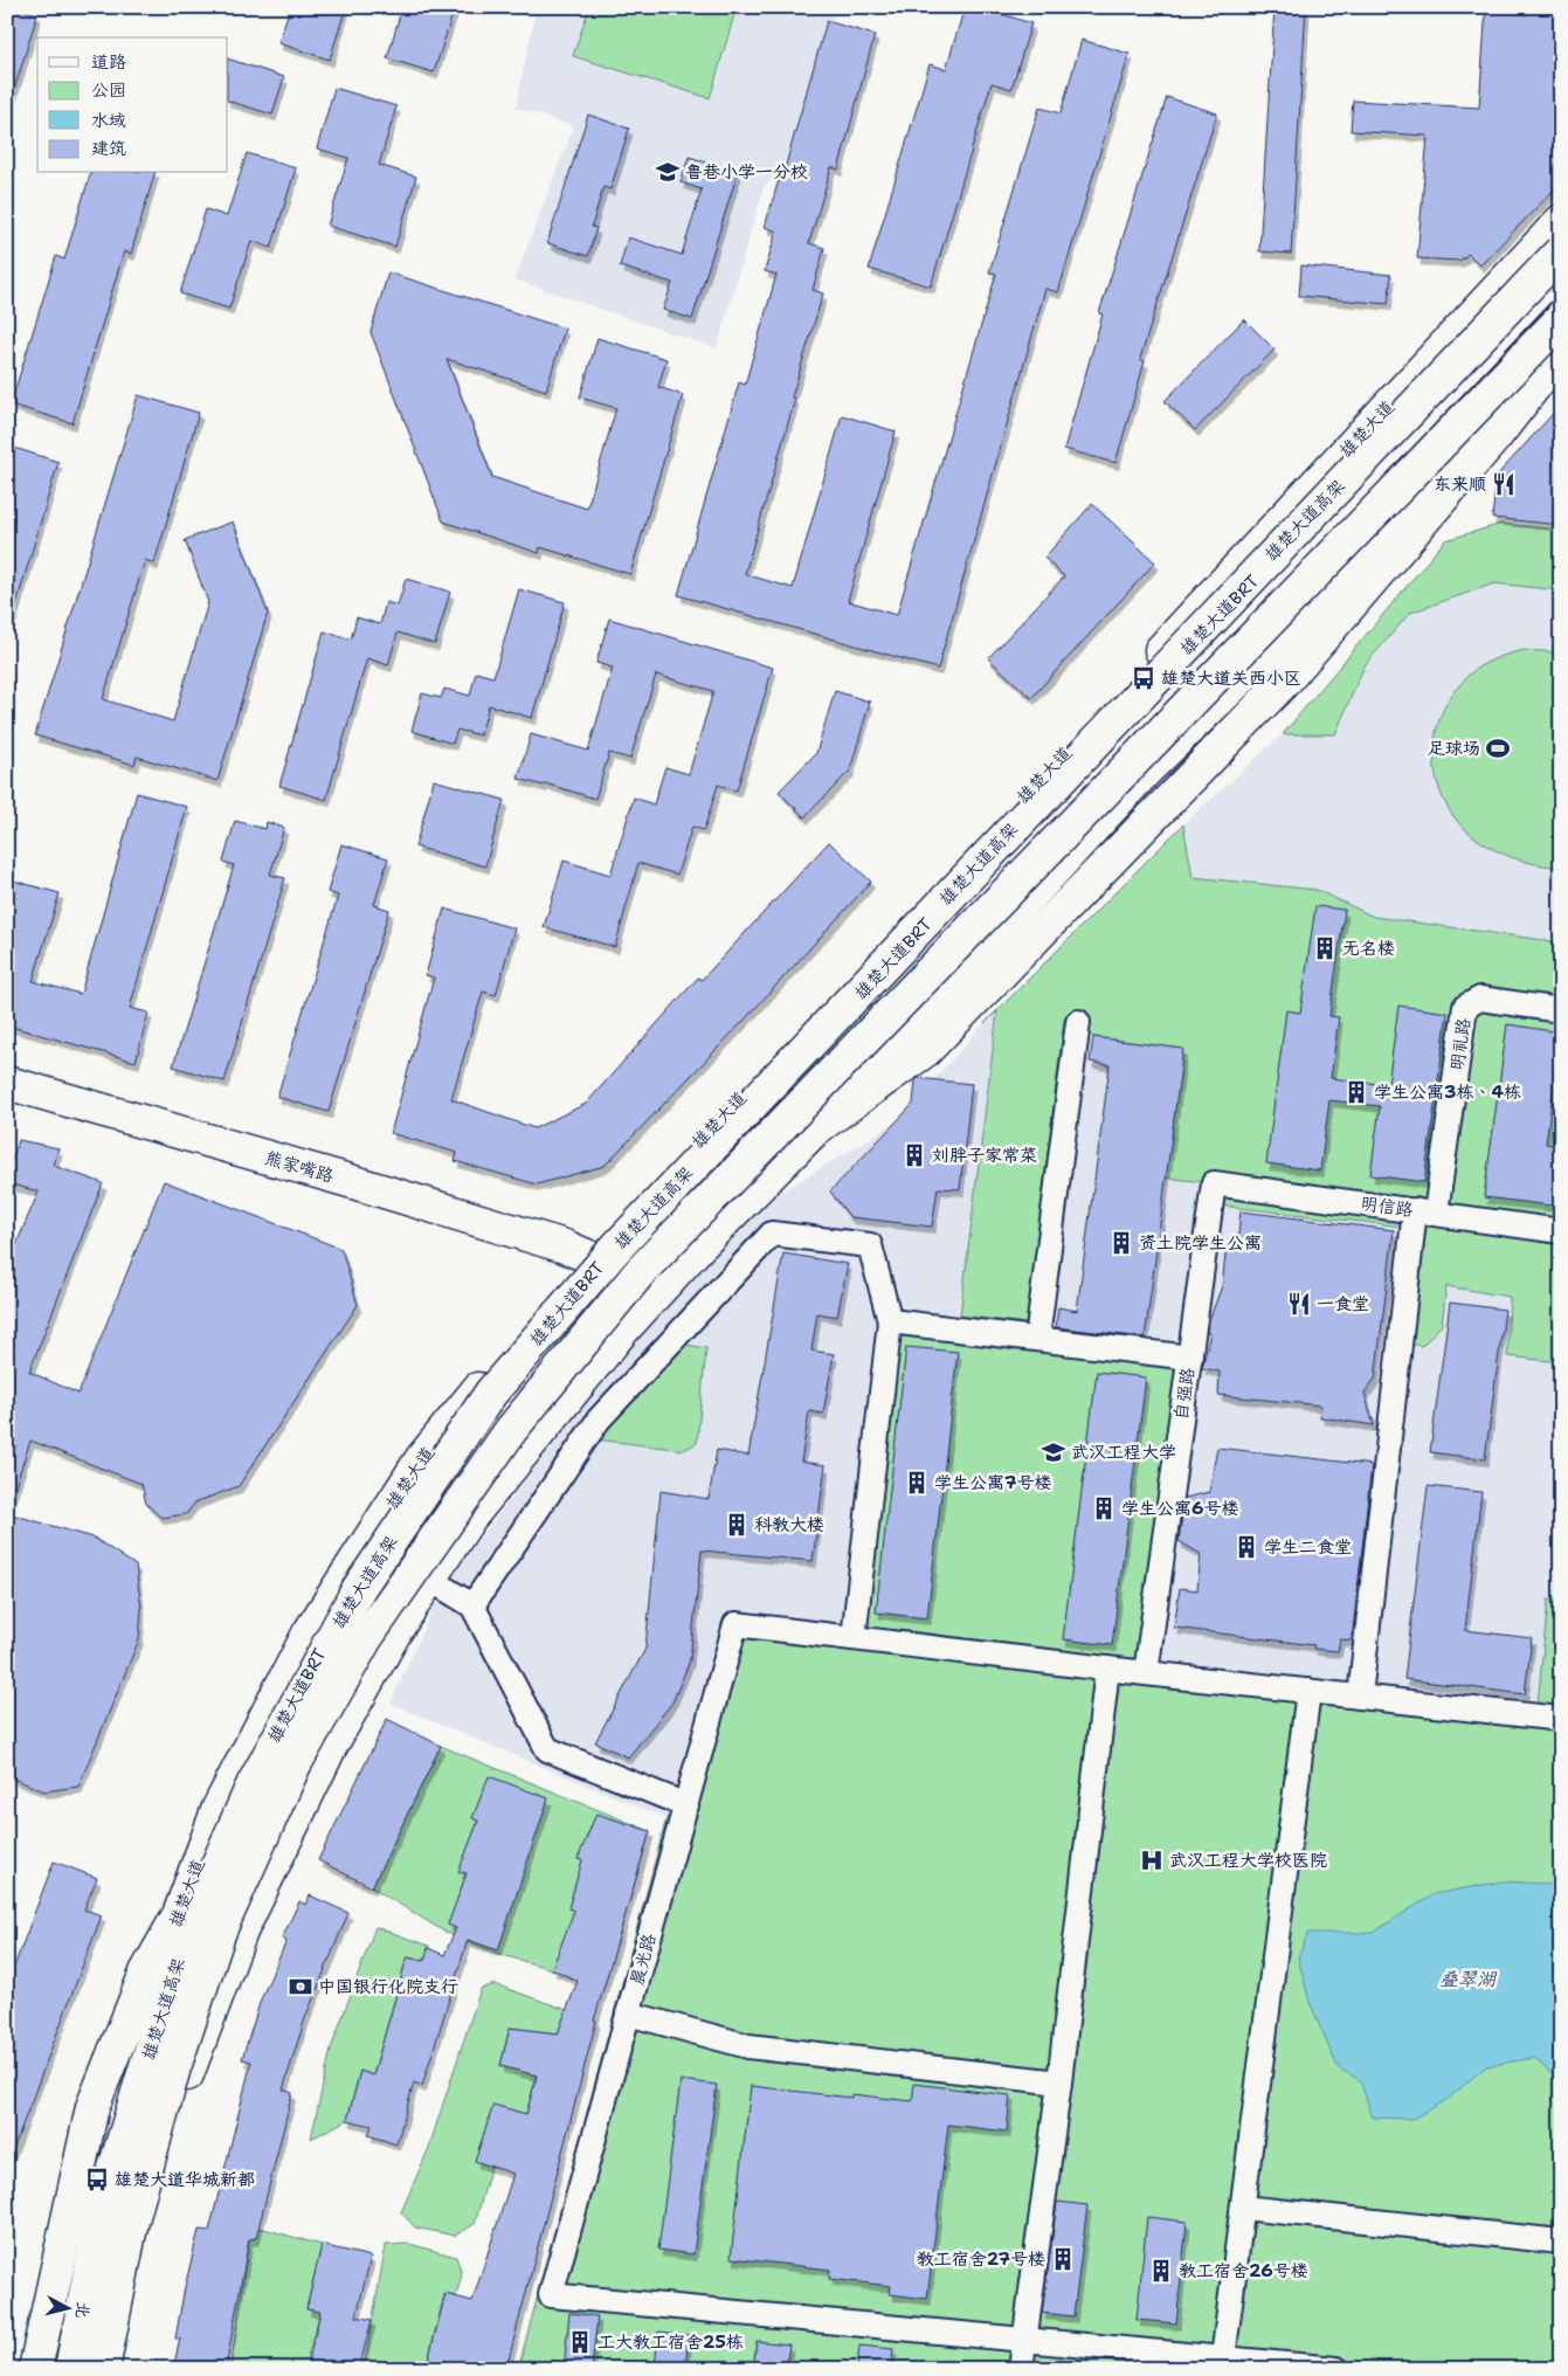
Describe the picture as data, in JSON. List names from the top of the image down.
{
  "streets": {
    "main road": ["雄楚大道", "雄楚大道高架", "熊家嘴路"],
    "street": [
      "明礼路",
      "明信路",
      "自强路",
      "晨光路"
    ],
    "lane": ["雄楚大道BRT"]
  },
  "crossings": [
    ["雄楚大道", "雄楚大道BRT"],
    ["雄楚大道", "熊家嘴路"],
    ["雄楚大道BRT", "熊家嘴路"],
    ["明礼路", "明信路"],
    ["明信路", "自强路"]
  ],
  "water": ["叠翠湖"],
  "places": {
    "school or university": ["鲁巷小学一分校", "武汉工程大学"],
    "restaurant": ["东来顺", "一食堂"],
    "bus stop": ["雄楚大道关西小区", "雄楚大道华城新都"],
    "sports": ["足球场"],
    "building": [
      "无名楼",
      "学生公寓3栋、4栋",
      "刘胖子家常菜",
      "资土院学生公寓",
      "学生公寓7号楼",
      "学生公寓6号楼",
      "科教大楼",
      "学生二食堂",
      "教工宿舍27号楼",
      "教工宿舍26号楼",
      "工大教工宿舍25栋"
    ],
    "hospital": ["武汉工程大学校医院"],
    "bank": ["中国银行化院支行"]
  },
  "legend": [
    "道路",
    "公园",
    "水域",
    "建筑"
  ],
  "north": "right"
}
